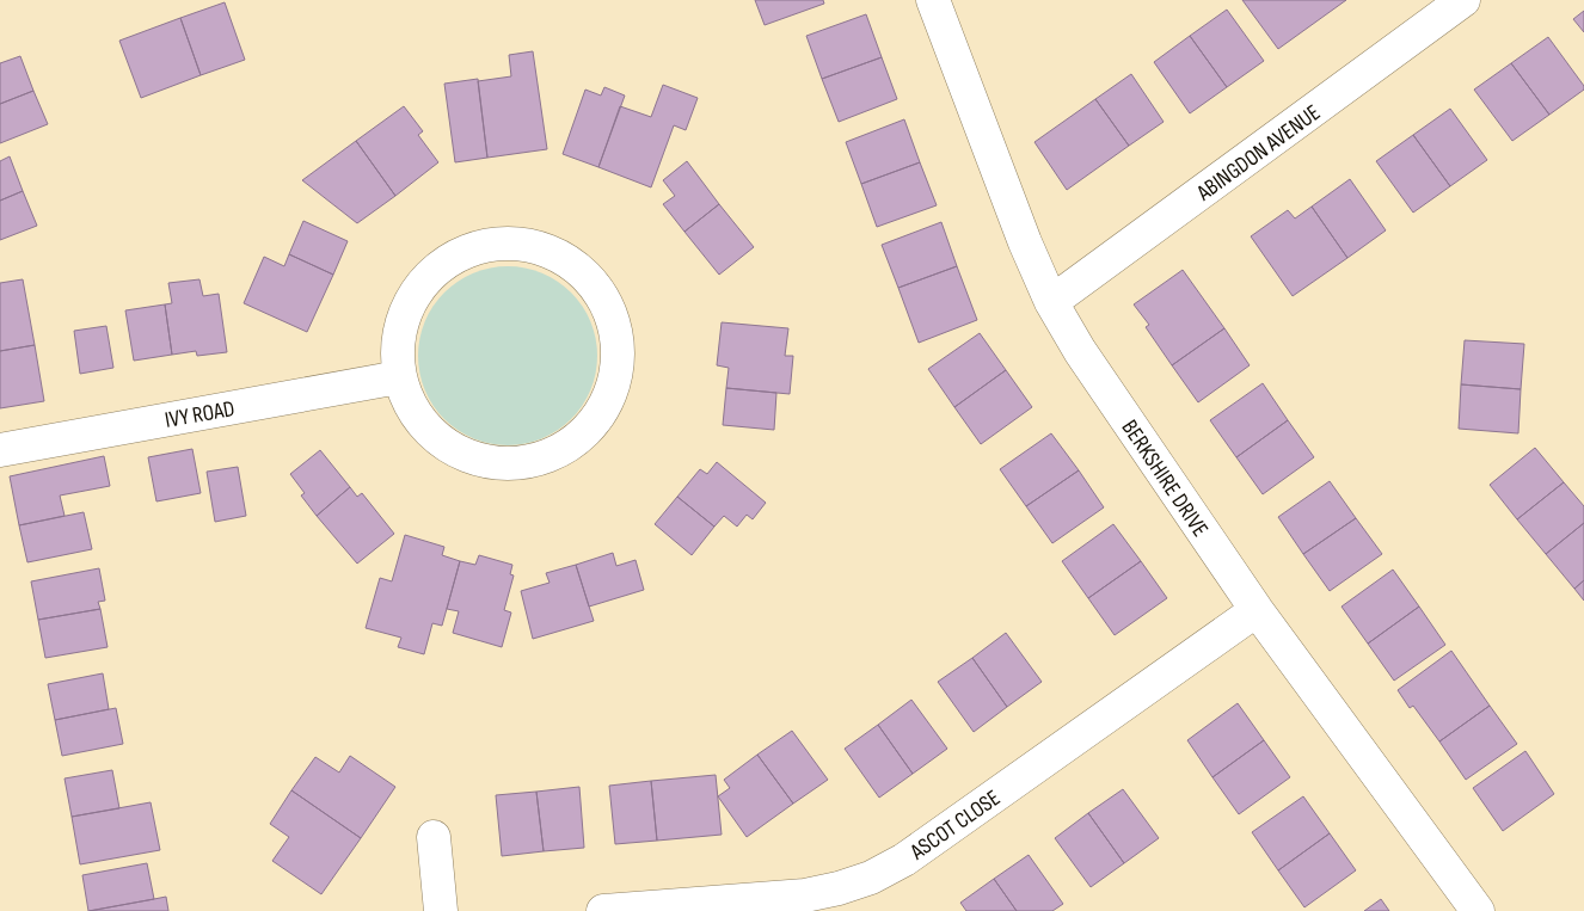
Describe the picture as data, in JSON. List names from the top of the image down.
{
  "streets": {
    "street": [
      "ABINGDON AVENUE",
      "IVY ROAD",
      "BERKSHIRE DRIVE",
      "ASCOT CLOSE"
    ]
  },
  "crossings": [
    ["ABINGDON AVENUE", "BERKSHIRE DRIVE"],
    ["BERKSHIRE DRIVE", "ASCOT CLOSE"]
  ]
}
